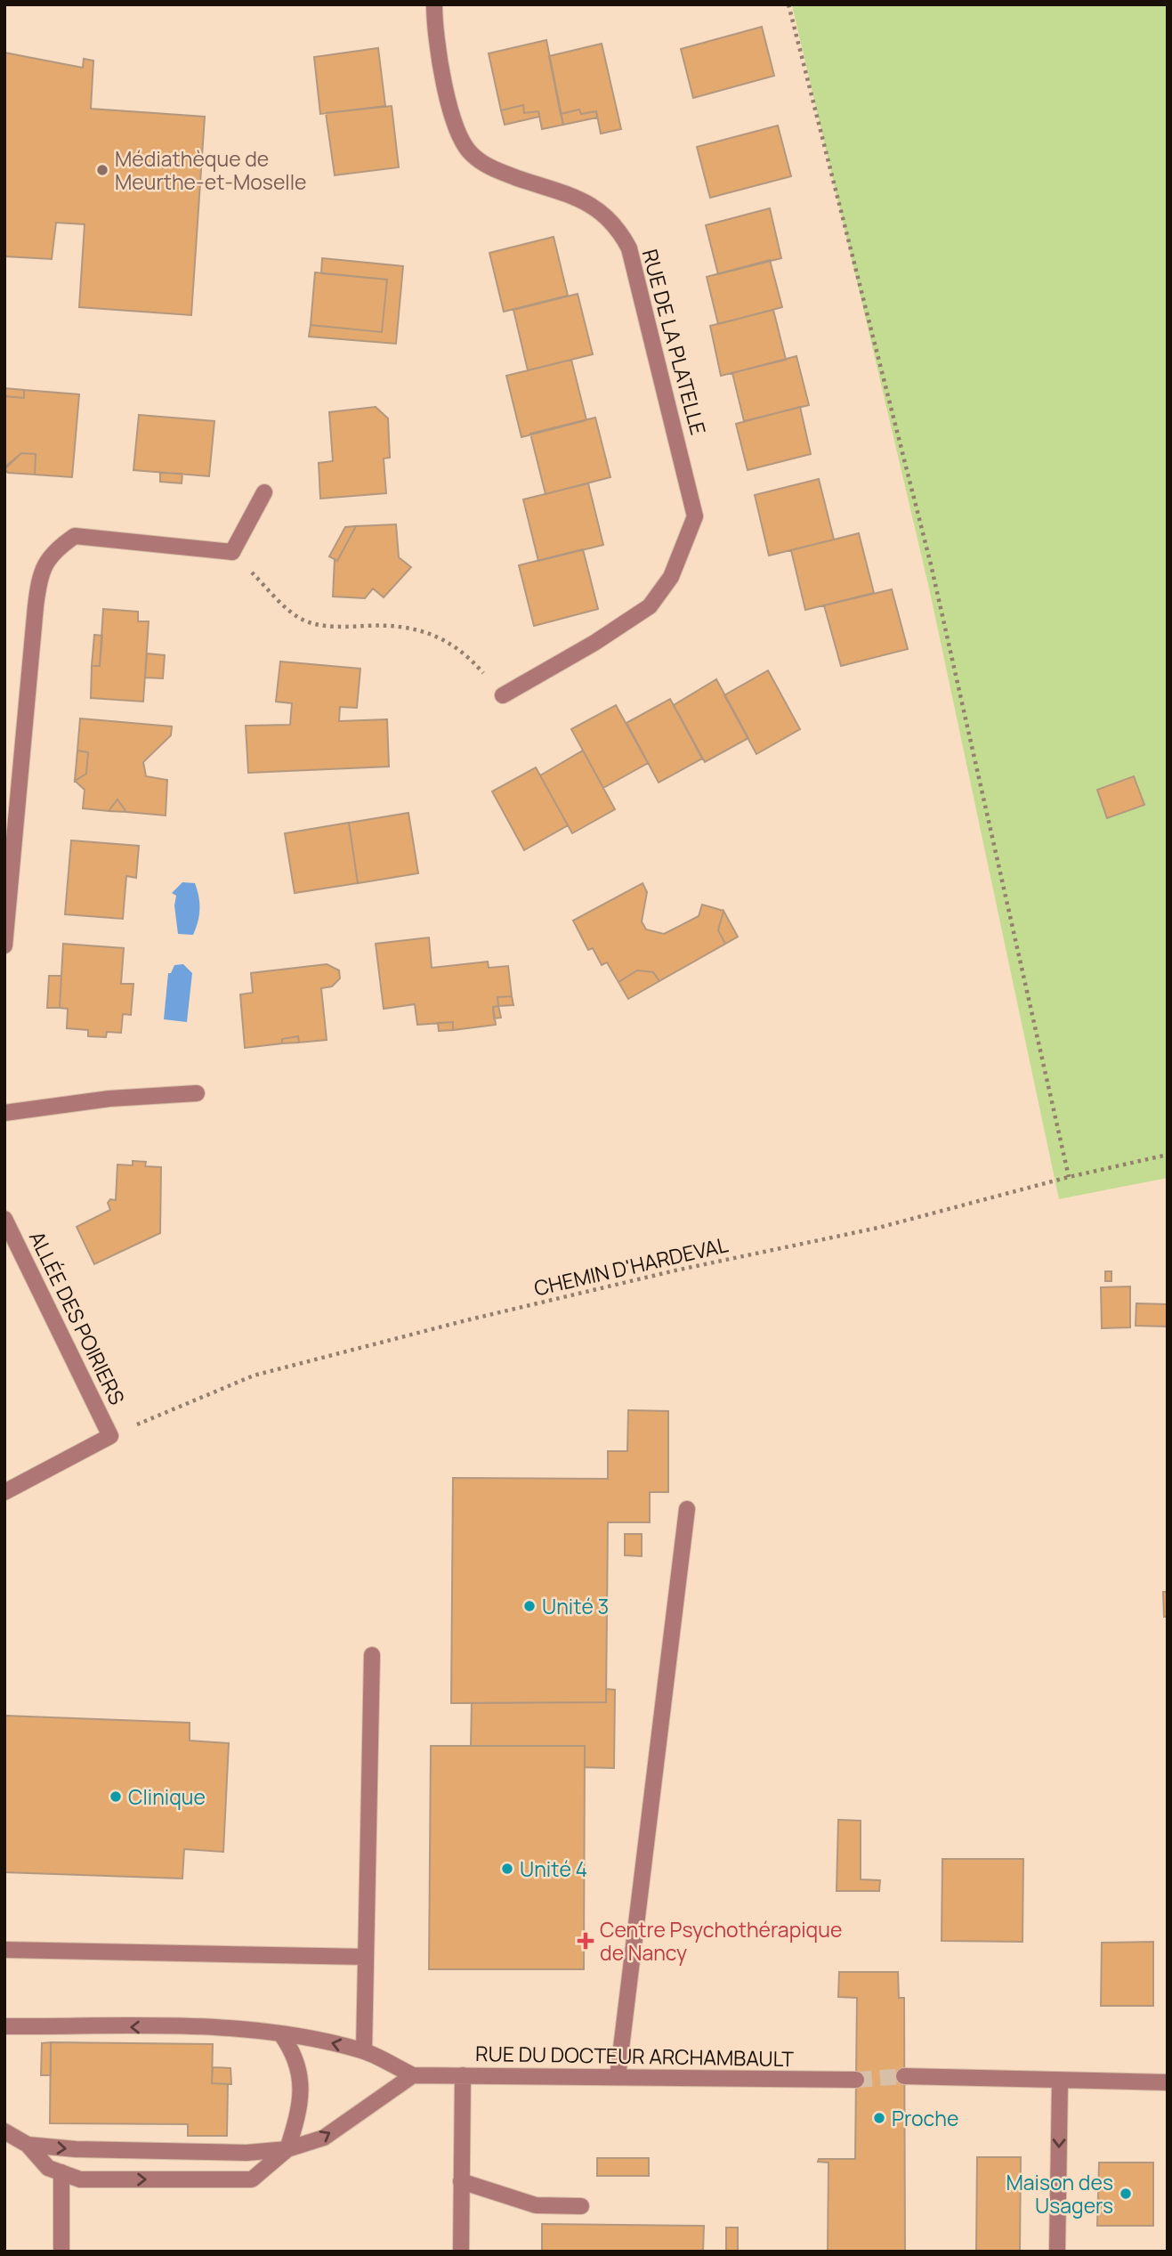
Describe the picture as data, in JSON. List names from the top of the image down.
{
  "streets": {
    "street": ["RUE DE LA PLATELLE", "ALLÉE DES POIRIERS", "RUE DU DOCTEUR ARCHAMBAULT"],
    "path": ["CHEMIN D'HARDEVAL"]
  },
  "crossings": [
    ["CHEMIN D'HARDEVAL", "ALLÉE DES POIRIERS"]
  ],
  "places": {
    "other": [
      "Médiathèque de Meurthe-et-Moselle",
      "Unité 3",
      "Clinique",
      "Unité 4",
      "Proche",
      "Maison des Usagers"
    ],
    "health": ["Centre Psychothérapique de Nancy"]
  }
}
